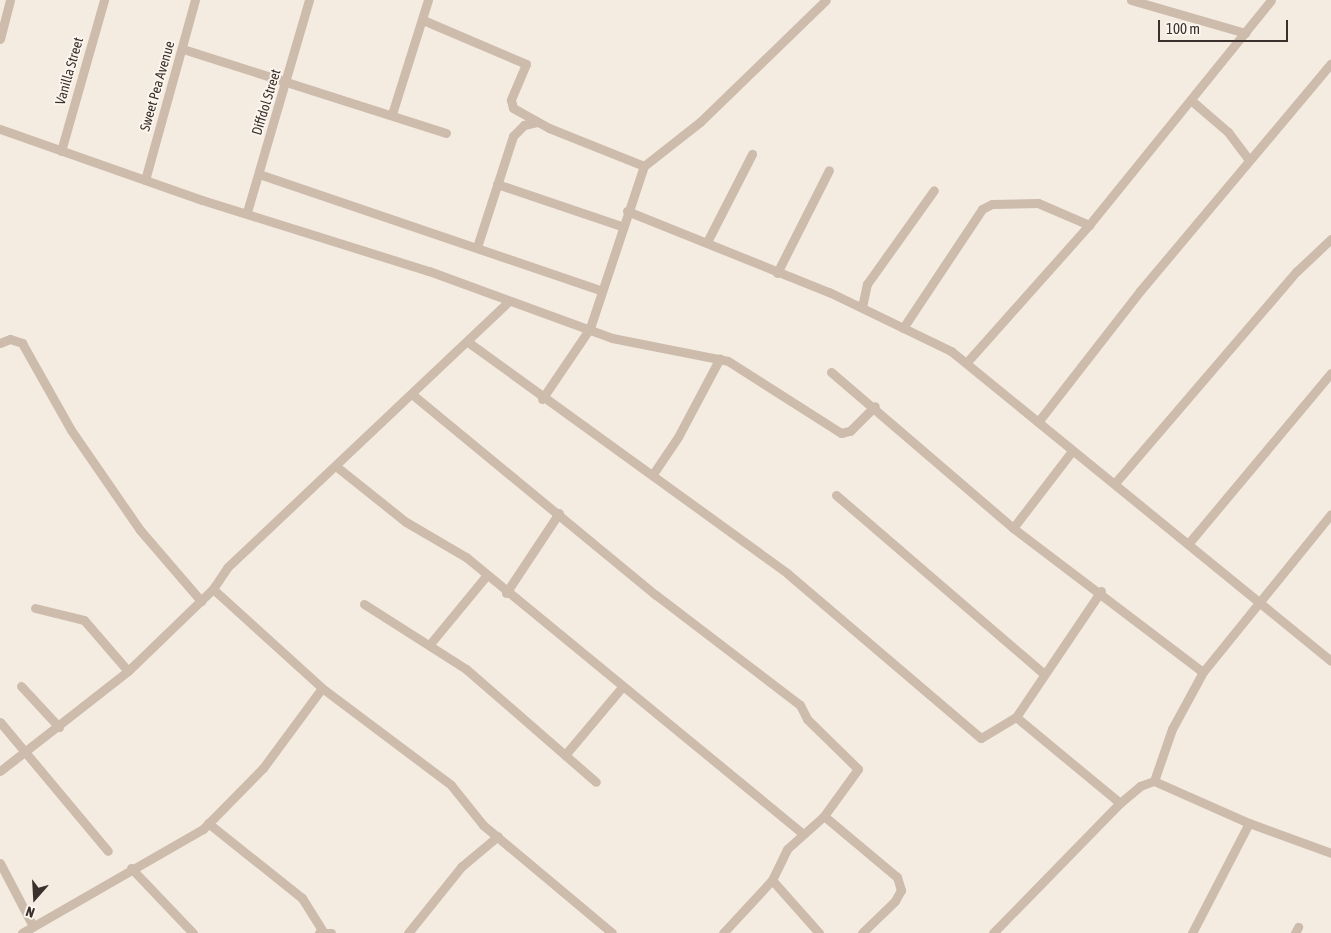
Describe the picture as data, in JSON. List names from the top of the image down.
{
  "streets": {
    "street": ["Vanilla Street", "Sweet Pea Avenue", "Diffdol Street"]
  },
  "scale_bar": "100 m",
  "north": "bottom"
}
